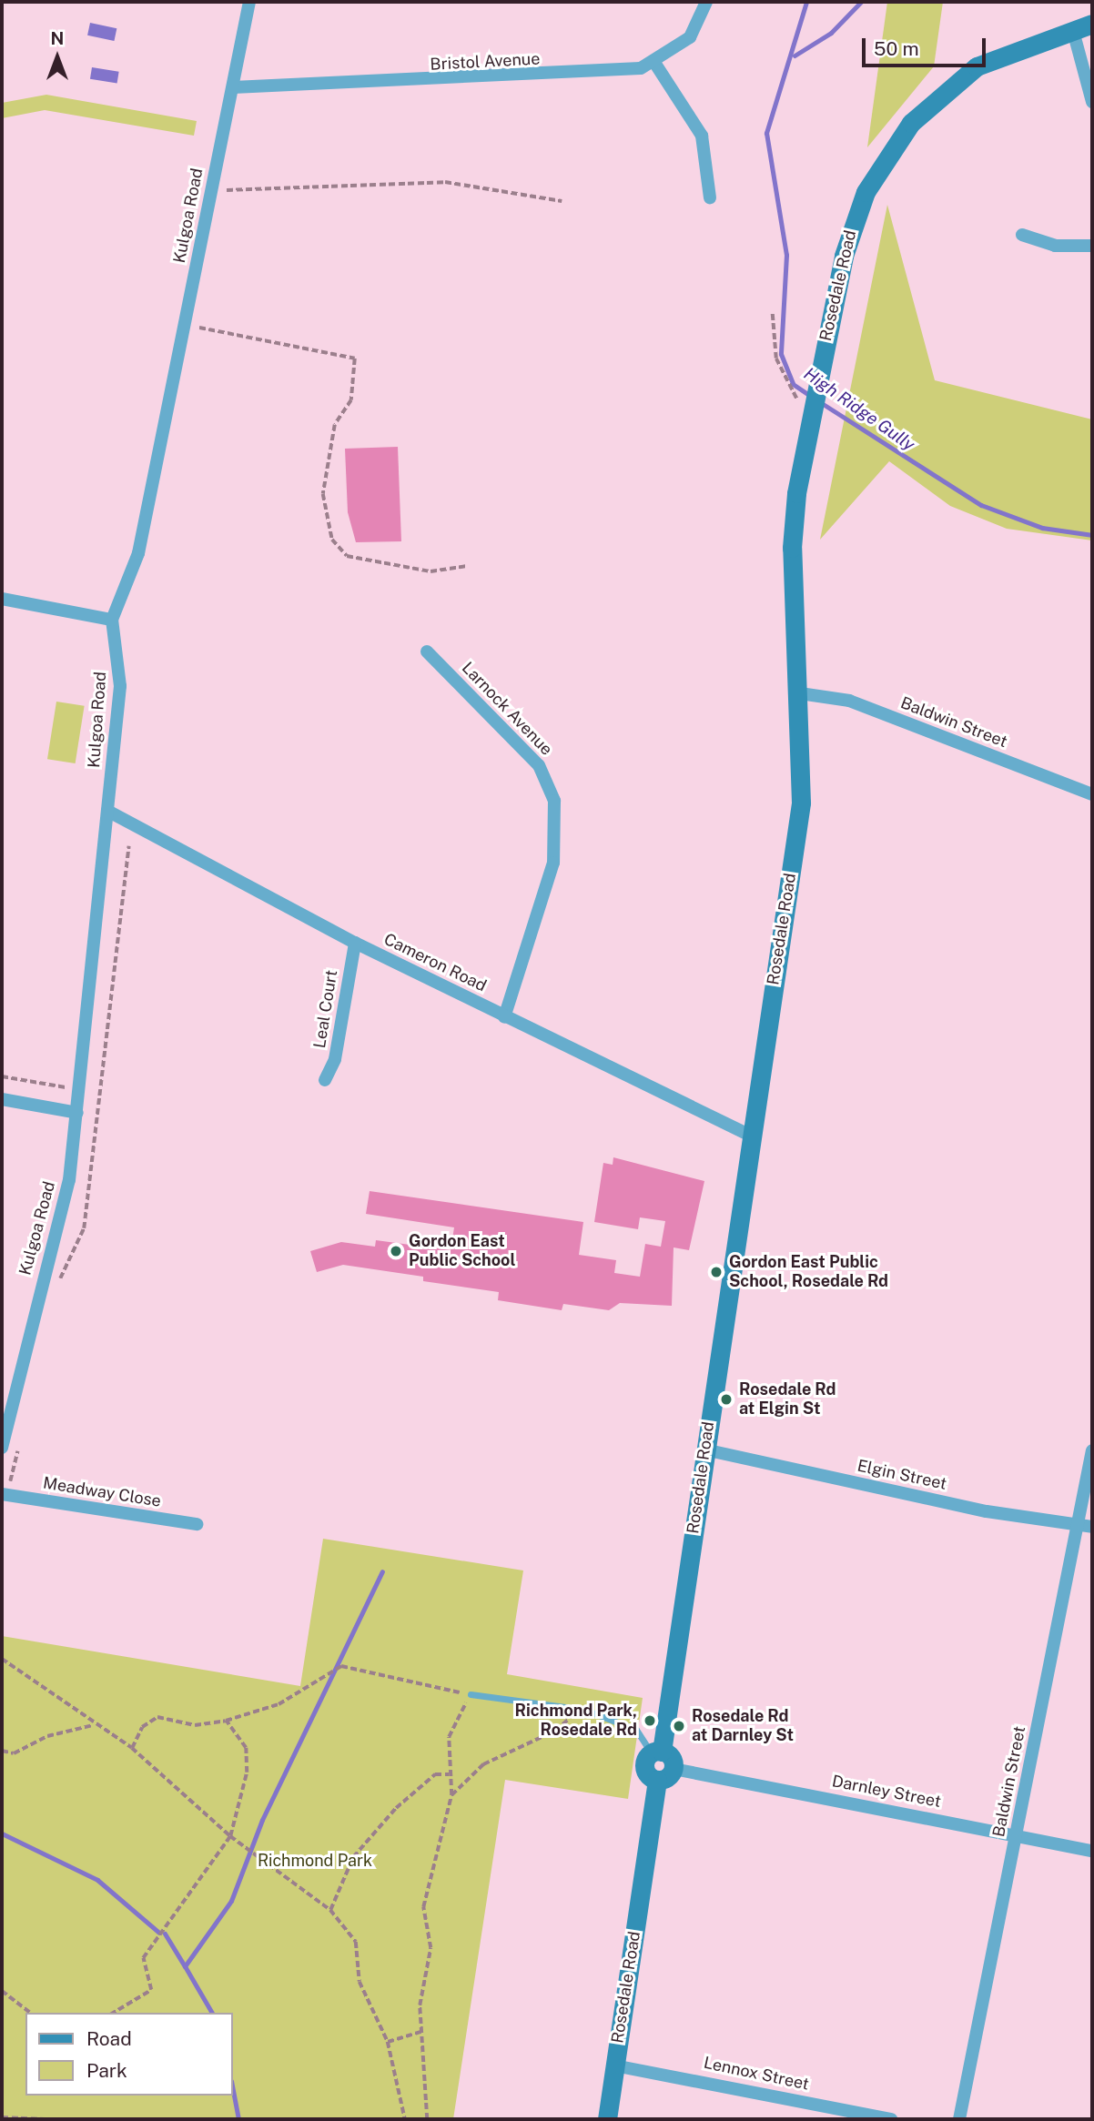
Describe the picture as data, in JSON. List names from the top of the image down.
{
  "streets": {
    "street": [
      "Bristol Avenue",
      "Kulgoa Road",
      "Rosedale Road",
      "Larnock Avenue",
      "Baldwin Street",
      "Cameron Road",
      "Leal Court",
      "Elgin Street",
      "Meadway Close",
      "Darnley Street",
      "Lennox Street"
    ]
  },
  "crossings": [
    ["Bristol Avenue", "Kulgoa Road"],
    ["Kulgoa Road", "Cameron Road"],
    ["Rosedale Road", "Baldwin Street"],
    ["Rosedale Road", "Cameron Road"],
    ["Rosedale Road", "Elgin Street"],
    ["Rosedale Road", "Lennox Street"],
    ["Larnock Avenue", "Cameron Road"],
    ["Baldwin Street", "Elgin Street"],
    ["Baldwin Street", "Darnley Street"],
    ["Cameron Road", "Leal Court"]
  ],
  "water": ["High Ridge Gully"],
  "parks": ["Richmond Park"],
  "places": [
    "Gordon East Public School",
    "Gordon East Public School, Rosedale Rd",
    "Rosedale Rd at Elgin St",
    "Richmond Park, Rosedale Rd",
    "Rosedale Rd at Darnley St"
  ],
  "legend": ["Road", "Park"],
  "scale_bar": "50 m",
  "north": "top"
}
